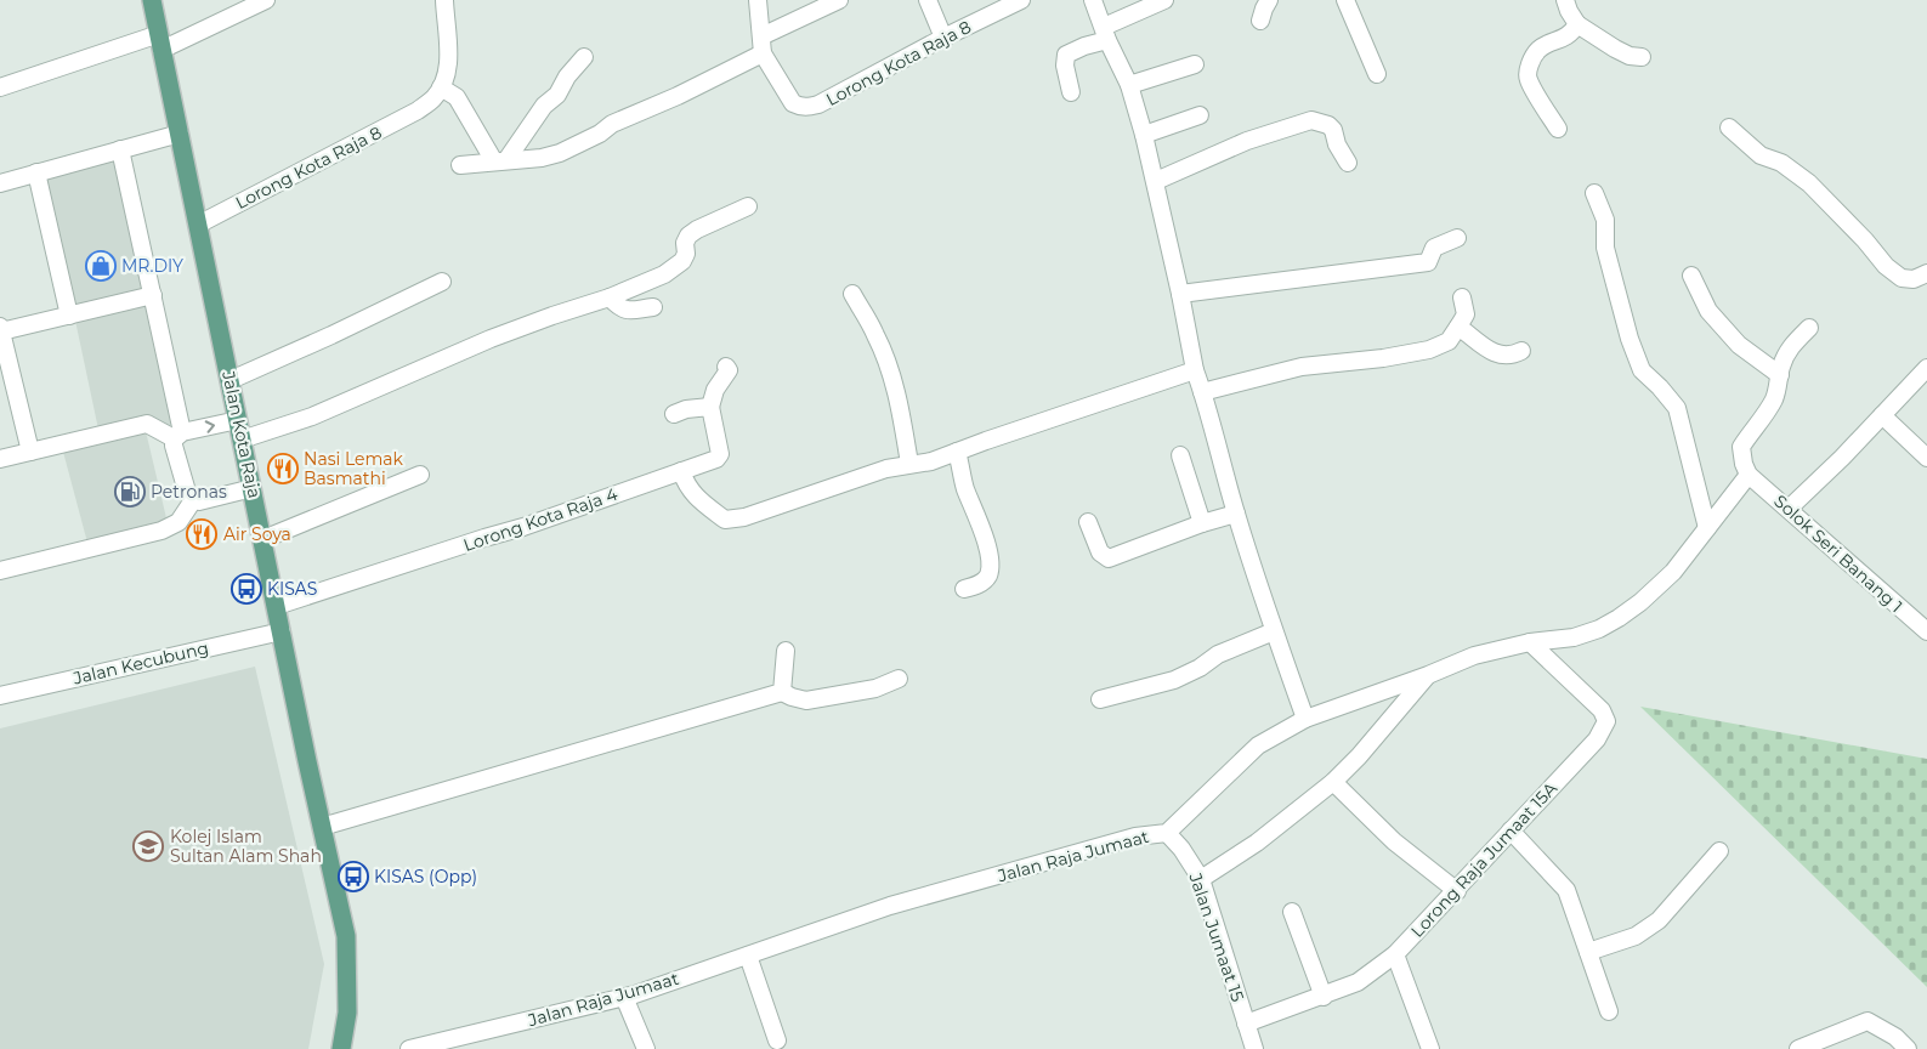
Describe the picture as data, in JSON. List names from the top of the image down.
{
  "streets": {
    "main road": ["Jalan Kota Raja"],
    "street": [
      "Lorong Kota Raja 8",
      "Lorong Kota Raja 4",
      "Solok Seri Banang 1",
      "Jalan Kecubung",
      "Jalan Raja Jumaat",
      "Lorong Raja Jumaat 15A",
      "Jalan Jumaat 15"
    ]
  },
  "crossings": [
    ["Lorong Kota Raja 8", "Jalan Kota Raja"],
    ["Jalan Kota Raja", "Lorong Kota Raja 4"],
    ["Jalan Kota Raja", "Jalan Kecubung"],
    ["Solok Seri Banang 1", "Jalan Raja Jumaat"],
    ["Jalan Raja Jumaat", "Lorong Raja Jumaat 15A"],
    ["Jalan Raja Jumaat", "Jalan Jumaat 15"],
    ["Lorong Raja Jumaat 15A", "Jalan Jumaat 15"]
  ],
  "places": {
    "shop": ["MR.DIY"],
    "restaurant": ["Nasi Lemak Basmathi", "Air Soya"],
    "fuel station": ["Petronas"],
    "bus stop": ["KISAS", "KISAS (Opp)"],
    "school or university": ["Kolej Islam Sultan Alam Shah"]
  }
}
